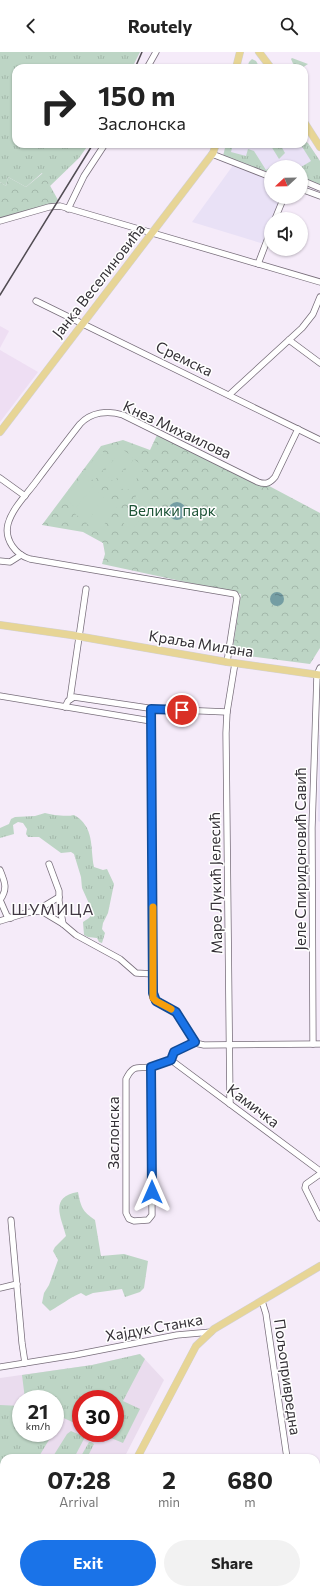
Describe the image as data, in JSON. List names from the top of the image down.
{
  "streets": {
    "main road": ["Јанка Веселиновића", "Краља Милана", "Хајдук Станка"],
    "street": [
      "Сремска",
      "Кнез Михаилова",
      "Јеле Спиридоновић Савић",
      "Маре Лукић Јелесић",
      "Камичка",
      "Заслонска",
      "Пољопривредна"
    ]
  },
  "crossings": [
    ["Јанка Веселиновића", "Сремска"],
    ["Сремска", "Кнез Михаилова"],
    ["Краља Милана", "Јеле Спиридоновић Савић"],
    ["Краља Милана", "Маре Лукић Јелесић"],
    ["Маре Лукић Јелесић", "Камичка"],
    ["Камичка", "Заслонска"],
    ["Хајдук Станка", "Пољопривредна"]
  ],
  "districts": ["ШУМИЦА"],
  "parks": ["Велики парк"],
  "north": "left",
  "page": {
    "header": "Routely",
    "turn": ["150 m", "Заслонска"],
    "speed": "21 km/h",
    "limit": "30",
    "eta": [
      "07:28",
      "Arrival",
      "2",
      "min",
      "680",
      "m"
    ],
    "buttons": ["Exit", "Share"]
  }
}
